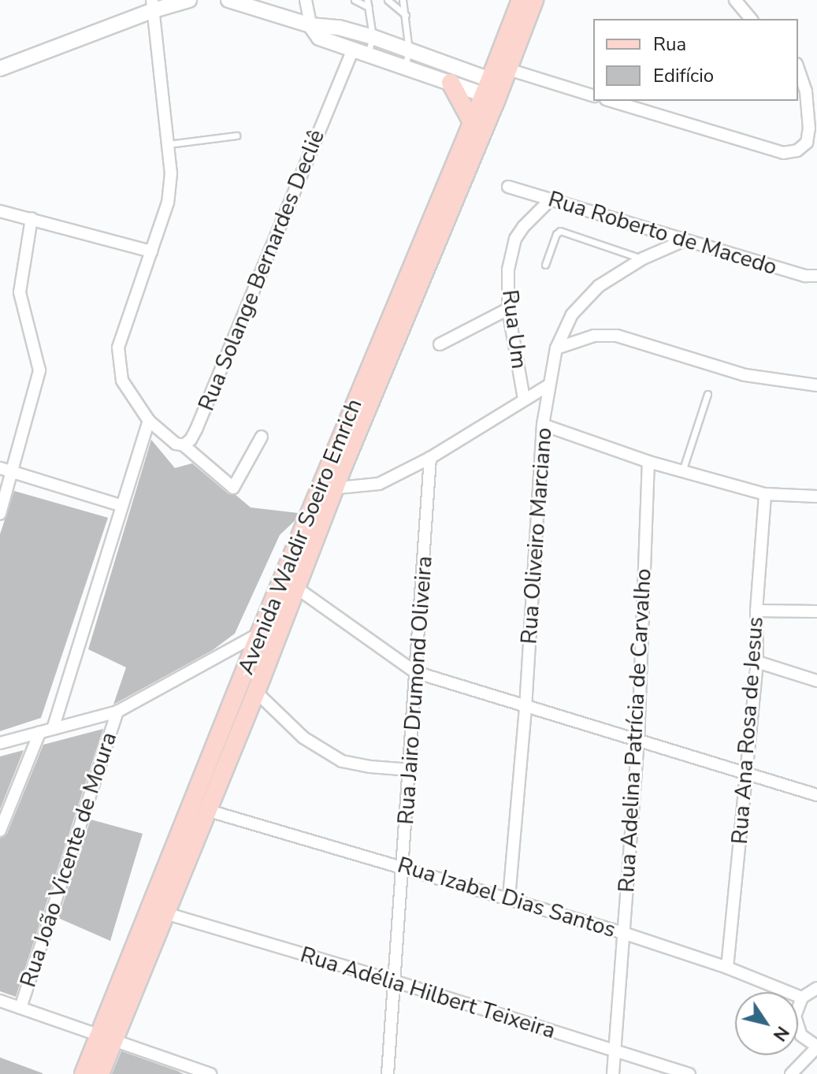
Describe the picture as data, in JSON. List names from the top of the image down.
{
  "streets": {
    "main road": ["Avenida Waldir Soeiro Emrich"],
    "street": [
      "Rua Roberto de Macedo",
      "Rua Solange Bernardes Decliê",
      "Rua Um",
      "Rua Oliveiro Marciano",
      "Rua Jairo Drumond Oliveira",
      "Rua Adelina Patrícia de Carvalho",
      "Rua Ana Rosa de Jesus",
      "Rua João Vicente de Moura",
      "Rua Izabel Dias Santos",
      "Rua Adélia Hilbert Teixeira"
    ]
  },
  "crossings": [
    ["Rua Roberto de Macedo", "Rua Um"],
    ["Rua Roberto de Macedo", "Rua Oliveiro Marciano"],
    ["Rua Oliveiro Marciano", "Rua Izabel Dias Santos"],
    ["Avenida Waldir Soeiro Emrich", "Rua Izabel Dias Santos"],
    ["Avenida Waldir Soeiro Emrich", "Rua Adélia Hilbert Teixeira"],
    ["Rua Jairo Drumond Oliveira", "Rua Izabel Dias Santos"],
    ["Rua Jairo Drumond Oliveira", "Rua Adélia Hilbert Teixeira"],
    ["Rua Adelina Patrícia de Carvalho", "Rua Izabel Dias Santos"],
    ["Rua Adelina Patrícia de Carvalho", "Rua Adélia Hilbert Teixeira"],
    ["Rua Ana Rosa de Jesus", "Rua Izabel Dias Santos"]
  ],
  "legend": ["Rua", "Edifício"],
  "north": "bottom right"
}
